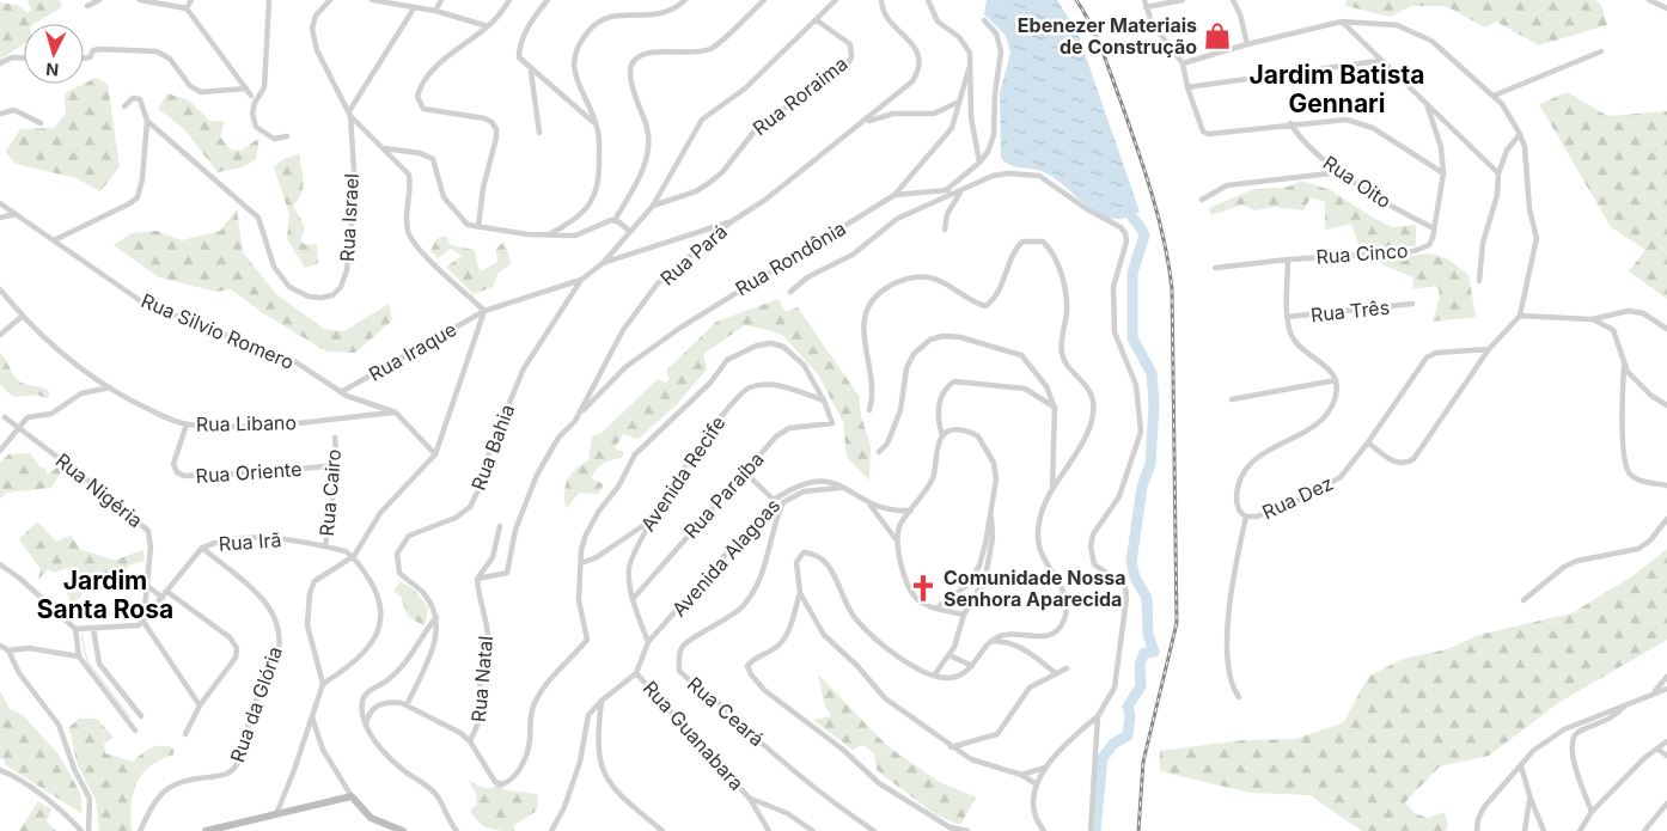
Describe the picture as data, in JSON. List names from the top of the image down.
{
  "streets": {
    "street": [
      "Rua Roraima",
      "Rua Oito",
      "Rua Israel",
      "Rua Cinco",
      "Rua Pará",
      "Rua Rondônia",
      "Rua Três",
      "Rua Silvio Romero",
      "Rua Iraque",
      "Rua Libano",
      "Rua Bahia",
      "Rua Oriente",
      "Avenida Recife",
      "Rua Nigéria",
      "Rua Cairo",
      "Rua Paraíba",
      "Rua Dez",
      "Rua Irã",
      "Avenida Alagoas",
      "Rua Natal",
      "Rua da Glória",
      "Rua Ceará",
      "Rua Guanabara"
    ]
  },
  "crossings": [
    ["Rua Oito", "Rua Cinco"],
    ["Rua Pará", "Rua Rondônia"],
    ["Rua Pará", "Rua Bahia"],
    ["Rua Pará", "Rua Natal"],
    ["Rua Silvio Romero", "Rua Iraque"],
    ["Rua Silvio Romero", "Rua Libano"],
    ["Rua Iraque", "Rua Bahia"],
    ["Rua Libano", "Rua Oriente"],
    ["Rua Oriente", "Rua Cairo"],
    ["Avenida Recife", "Rua Paraíba"],
    ["Avenida Recife", "Avenida Alagoas"],
    ["Avenida Recife", "Rua Guanabara"],
    ["Rua Nigéria", "Rua Irã"],
    ["Rua Cairo", "Rua Irã"],
    ["Rua Irã", "Rua da Glória"],
    ["Avenida Alagoas", "Rua Ceará"],
    ["Avenida Alagoas", "Rua Guanabara"]
  ],
  "districts": ["Jardim Batista Gennari", "Jardim Santa Rosa"],
  "places": {
    "shop": ["Ebenezer Materiais de Construção"],
    "church": ["Comunidade Nossa Senhora Aparecida"]
  },
  "north": "bottom"
}
